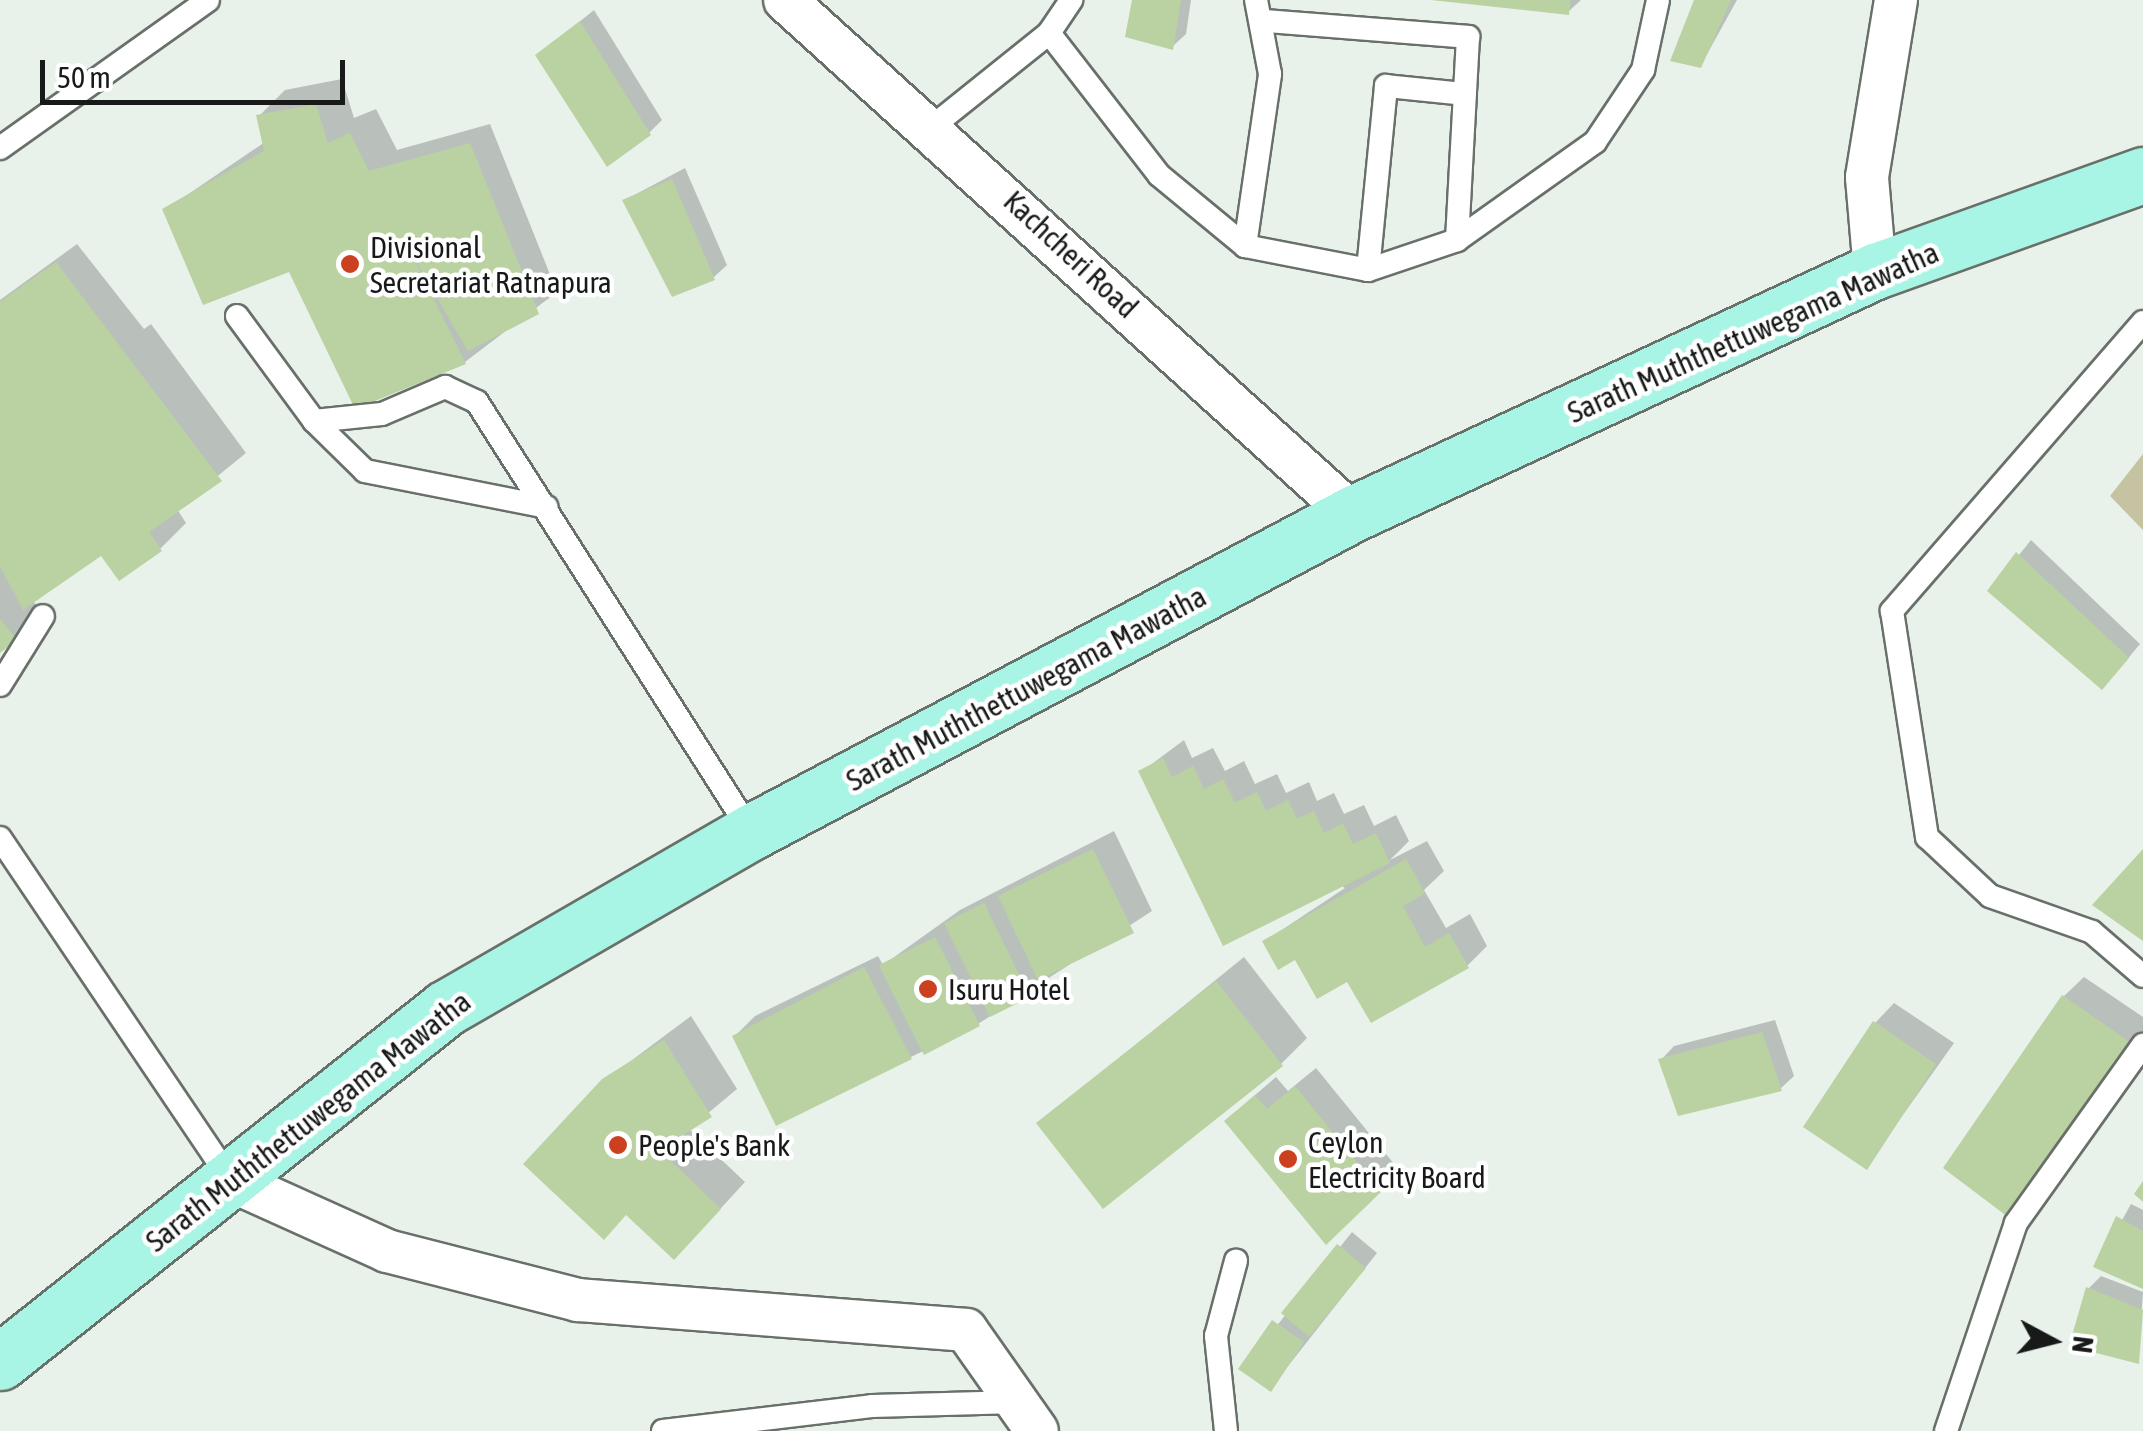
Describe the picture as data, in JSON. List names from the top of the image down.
{
  "streets": {
    "main road": ["Sarath Muththettuwegama Mawatha"],
    "street": ["Kachcheri Road"]
  },
  "crossings": [
    ["Kachcheri Road", "Sarath Muththettuwegama Mawatha"]
  ],
  "places": [
    "Divisional Secretariat Ratnapura",
    "Isuru Hotel",
    "People's Bank",
    "Ceylon Electricity Board"
  ],
  "scale_bar": "50 m",
  "north": "right"
}
